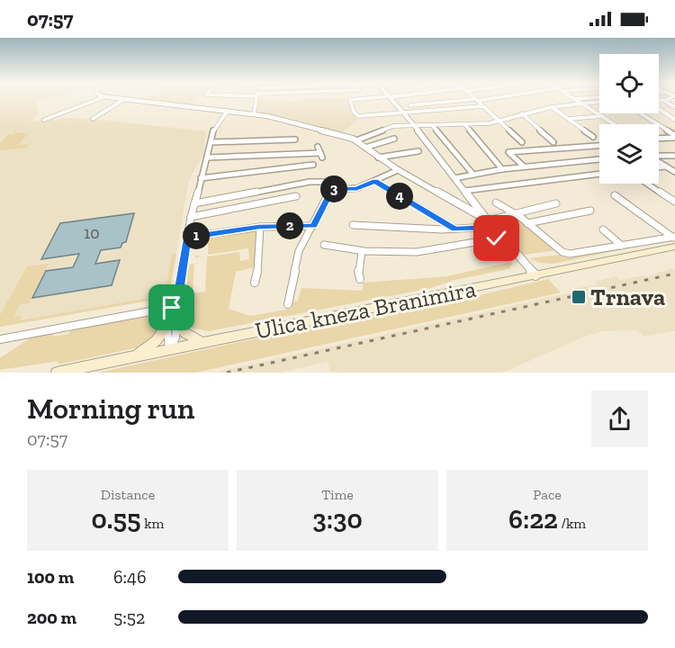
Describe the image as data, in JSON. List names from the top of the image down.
{
  "streets": {
    "main road": ["Ulica kneza Branimira"]
  },
  "places": {
    "transit": ["Trnava"]
  },
  "house_numbers": ["10"],
  "page": {
    "status": "07:57",
    "pins": [
      "3",
      "4",
      "2",
      "1"
    ],
    "heading": ["Morning run", "07:57"],
    "stats": [
      ["Distance", "0.55 km"],
      ["Time", "3:30"],
      ["Pace", "6:22 /km"]
    ],
    "list": [
      {
        "name": "100 m",
        "note": "6:46"
      },
      {
        "name": "200 m",
        "note": "5:52"
      }
    ]
  }
}
